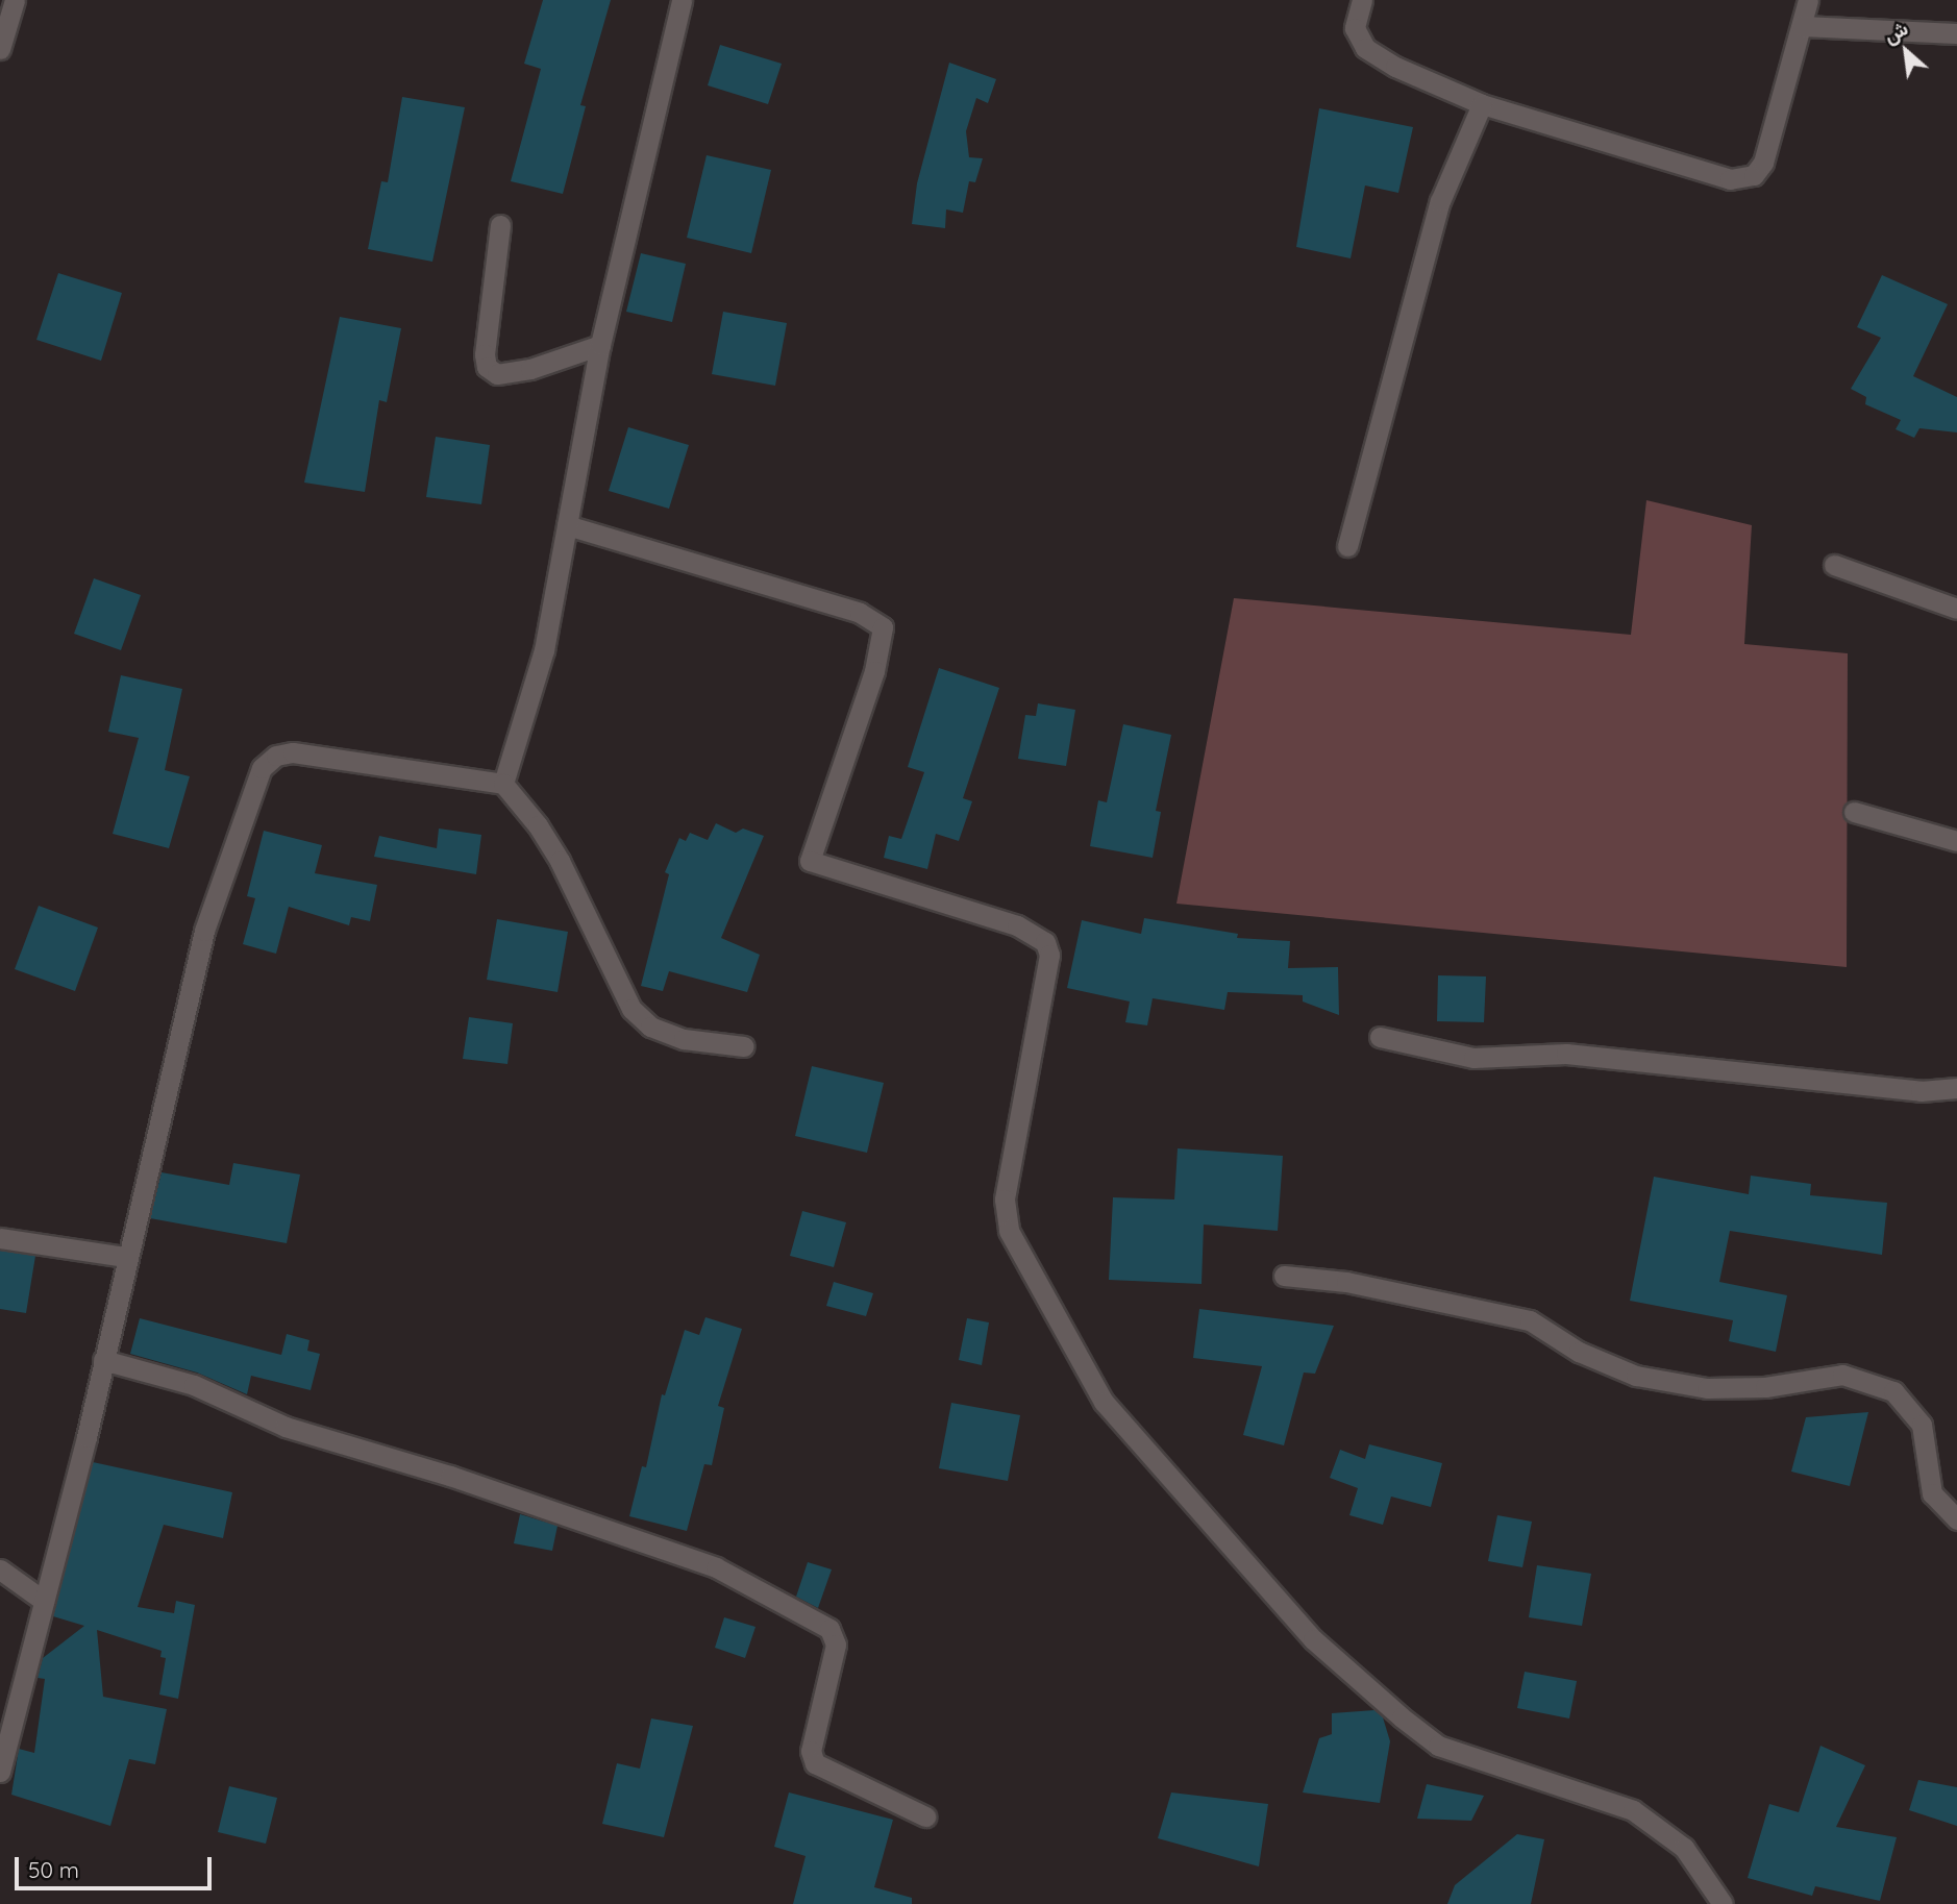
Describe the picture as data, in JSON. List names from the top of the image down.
{
  "scale_bar": "50 m",
  "north": "top left"
}
